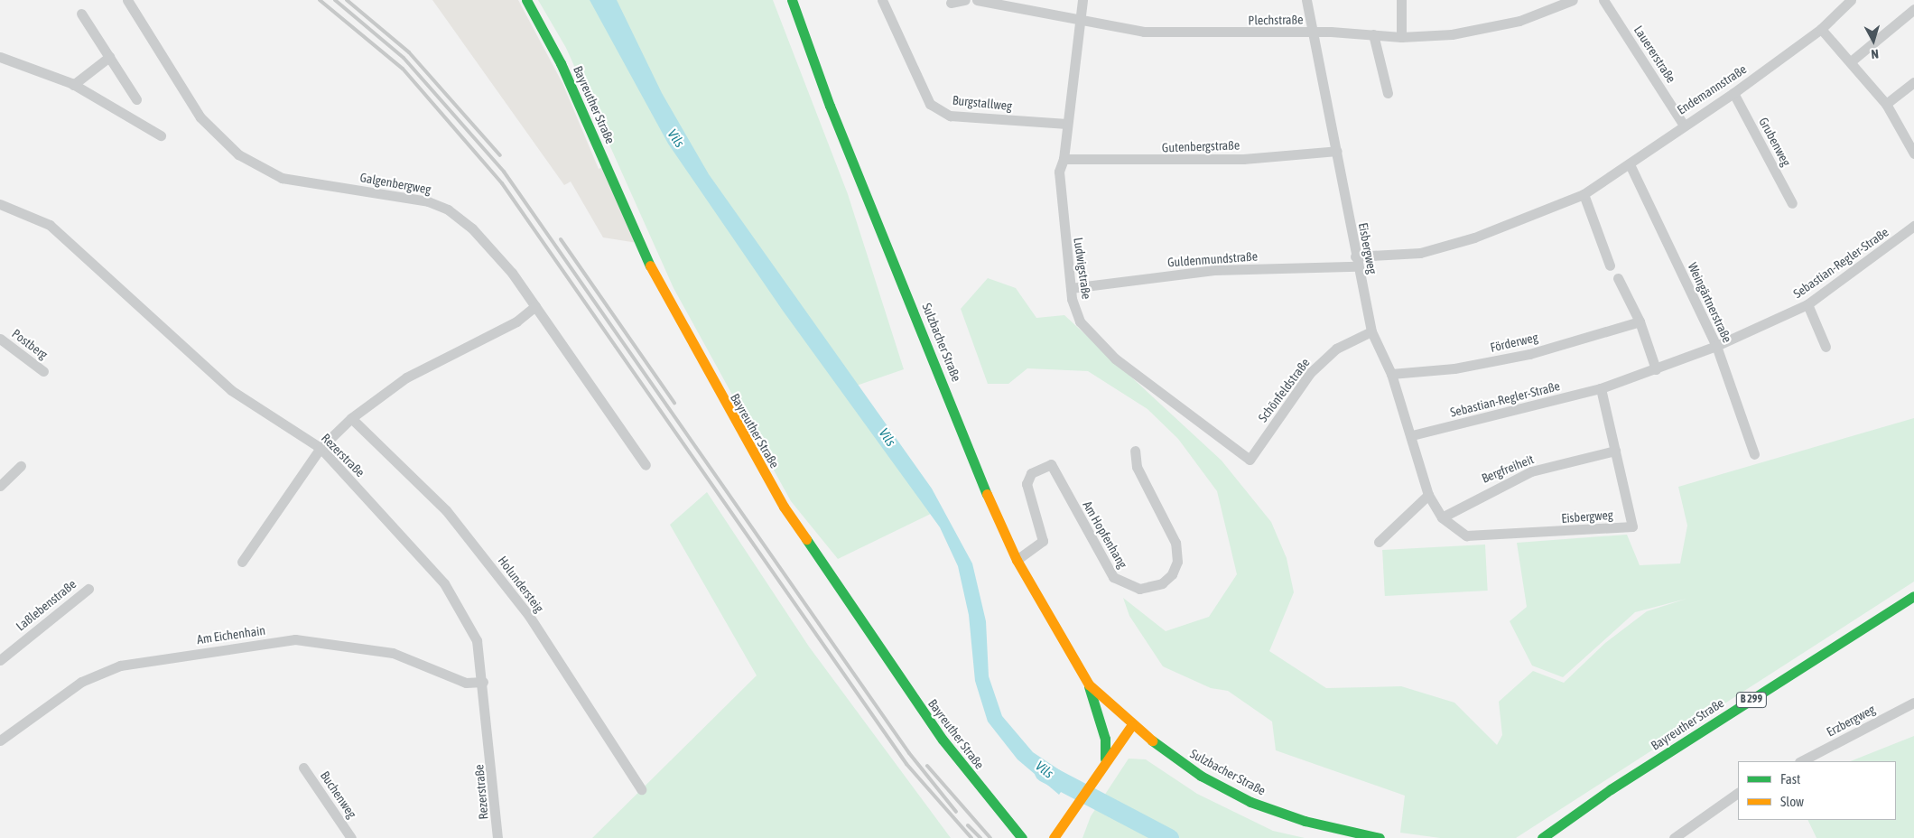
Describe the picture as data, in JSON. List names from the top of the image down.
{
  "streets": {
    "main road": ["Bayreuther Straße", "Sulzbacher Straße", "B 299"],
    "street": [
      "Plechstraße",
      "Lauererstraße",
      "Endemannstraße",
      "Burgstallweg",
      "Grubenweg",
      "Gutenbergstraße",
      "Galgenbergweg",
      "Eisbergweg",
      "Guldenmundstraße",
      "Sebastian-Regler-Straße",
      "Ludwigstraße",
      "Weingärtnerstraße",
      "Förderweg",
      "Postberg",
      "Schönfeldstraße",
      "Rezerstraße",
      "Bergfreiheit",
      "Am Hopfenhang",
      "Holundersteig",
      "Laßlebenstraße",
      "Am Eichenhain",
      "Erzbergweg",
      "Buchenweg"
    ]
  },
  "crossings": [
    ["Plechstraße", "Eisbergweg"],
    ["Plechstraße", "Ludwigstraße"],
    ["Lauererstraße", "Endemannstraße"],
    ["Endemannstraße", "Grubenweg"],
    ["Endemannstraße", "Eisbergweg"],
    ["Endemannstraße", "Guldenmundstraße"],
    ["Endemannstraße", "Weingärtnerstraße"],
    ["Burgstallweg", "Ludwigstraße"],
    ["Gutenbergstraße", "Eisbergweg"],
    ["Gutenbergstraße", "Ludwigstraße"],
    ["Eisbergweg", "Guldenmundstraße"],
    ["Eisbergweg", "Sebastian-Regler-Straße"],
    ["Eisbergweg", "Förderweg"],
    ["Eisbergweg", "Schönfeldstraße"],
    ["Eisbergweg", "Bergfreiheit"],
    ["Guldenmundstraße", "Ludwigstraße"],
    ["Sebastian-Regler-Straße", "Weingärtnerstraße"],
    ["Ludwigstraße", "Schönfeldstraße"],
    ["Sulzbacher Straße", "Am Hopfenhang"],
    ["Rezerstraße", "Am Eichenhain"]
  ],
  "water": ["Vils"],
  "legend": ["Fast", "Slow"],
  "north": "bottom"
}
